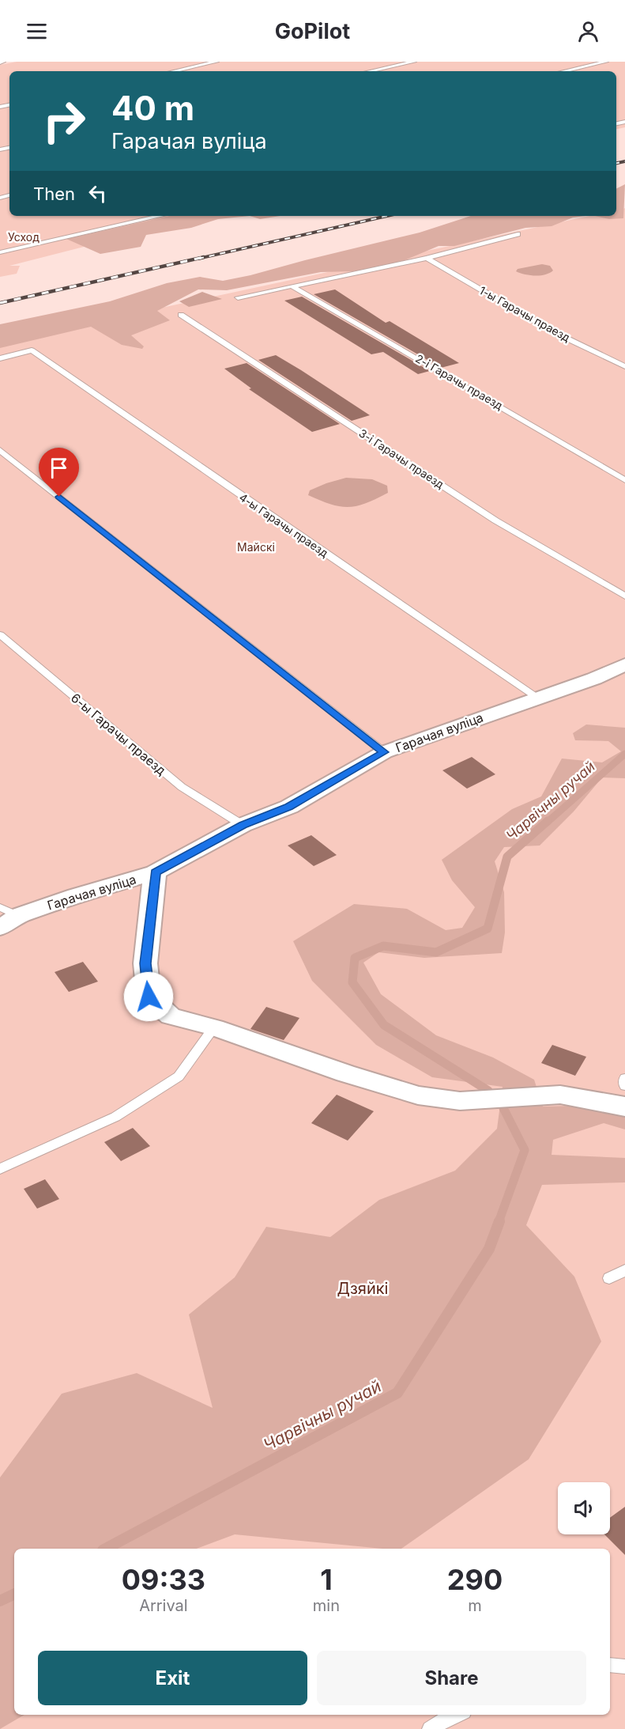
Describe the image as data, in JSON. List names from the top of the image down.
{
  "streets": {
    "street": ["Гарачая вуліца"],
    "lane": [
      "1-ы Гарачы праезд",
      "2-і Гарачы праезд",
      "3-і Гарачы праезд",
      "4-ы Гарачы праезд",
      "6-ы Гарачы праезд"
    ]
  },
  "crossings": [
    ["4-ы Гарачы праезд", "Гарачая вуліца"],
    ["Гарачая вуліца", "6-ы Гарачы праезд"]
  ],
  "water": ["Чарвічны ручай"],
  "parks": ["Усход", "Майскі", "Дзяйкі"],
  "page": {
    "header": "GoPilot",
    "turn": ["40 m", "Гарачая вуліца"],
    "then": "Then",
    "eta": [
      "09:33",
      "Arrival",
      "1",
      "min",
      "290",
      "m"
    ],
    "buttons": ["Exit", "Share"]
  }
}
